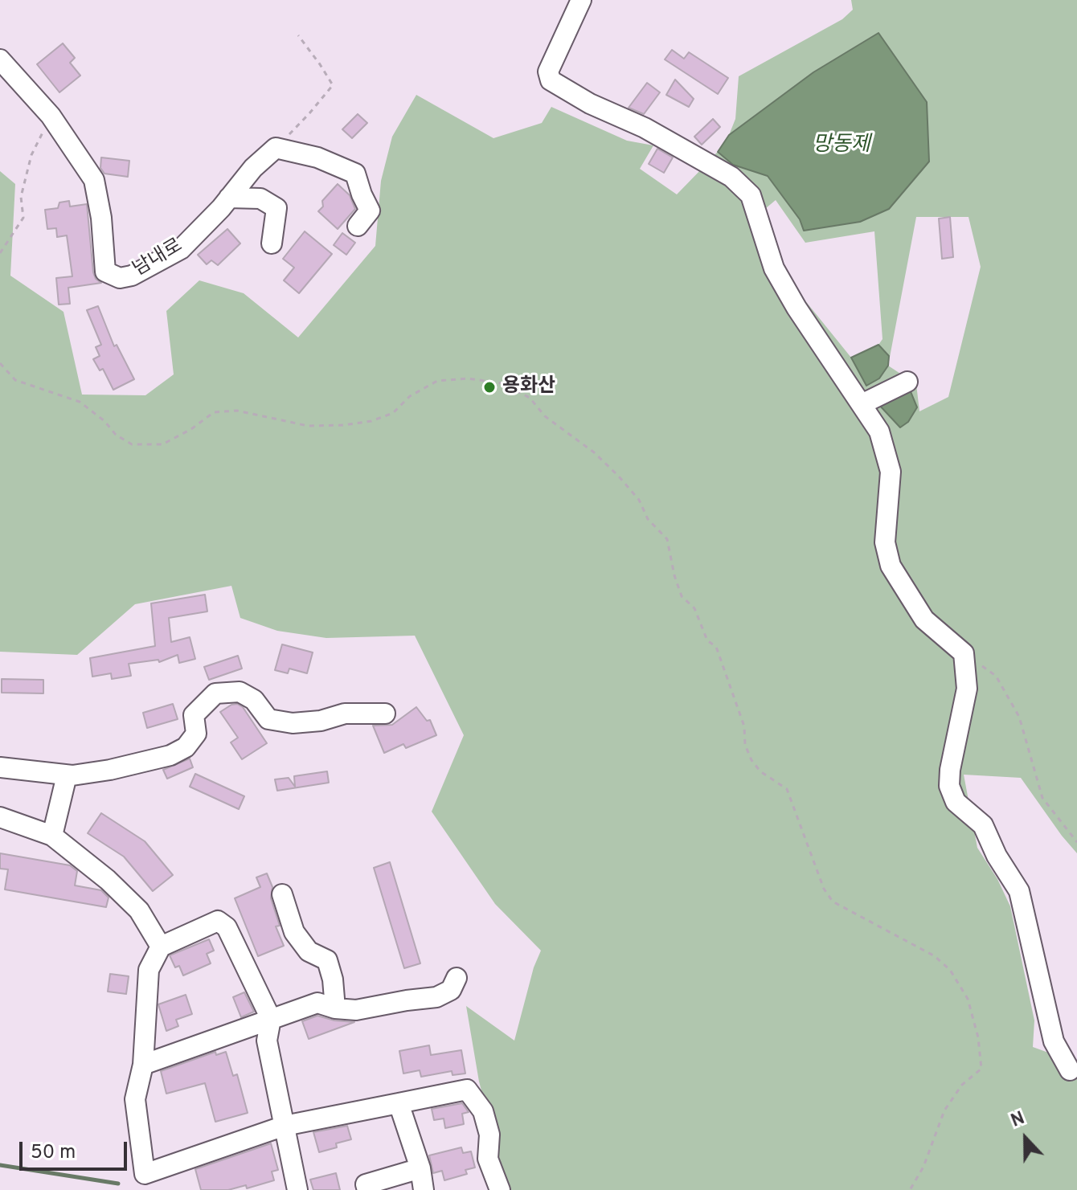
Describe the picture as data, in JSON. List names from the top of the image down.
{
  "streets": {
    "street": ["남내로"]
  },
  "water": ["망동제"],
  "places": ["용화산"],
  "scale_bar": "50 m",
  "north": "top"
}
